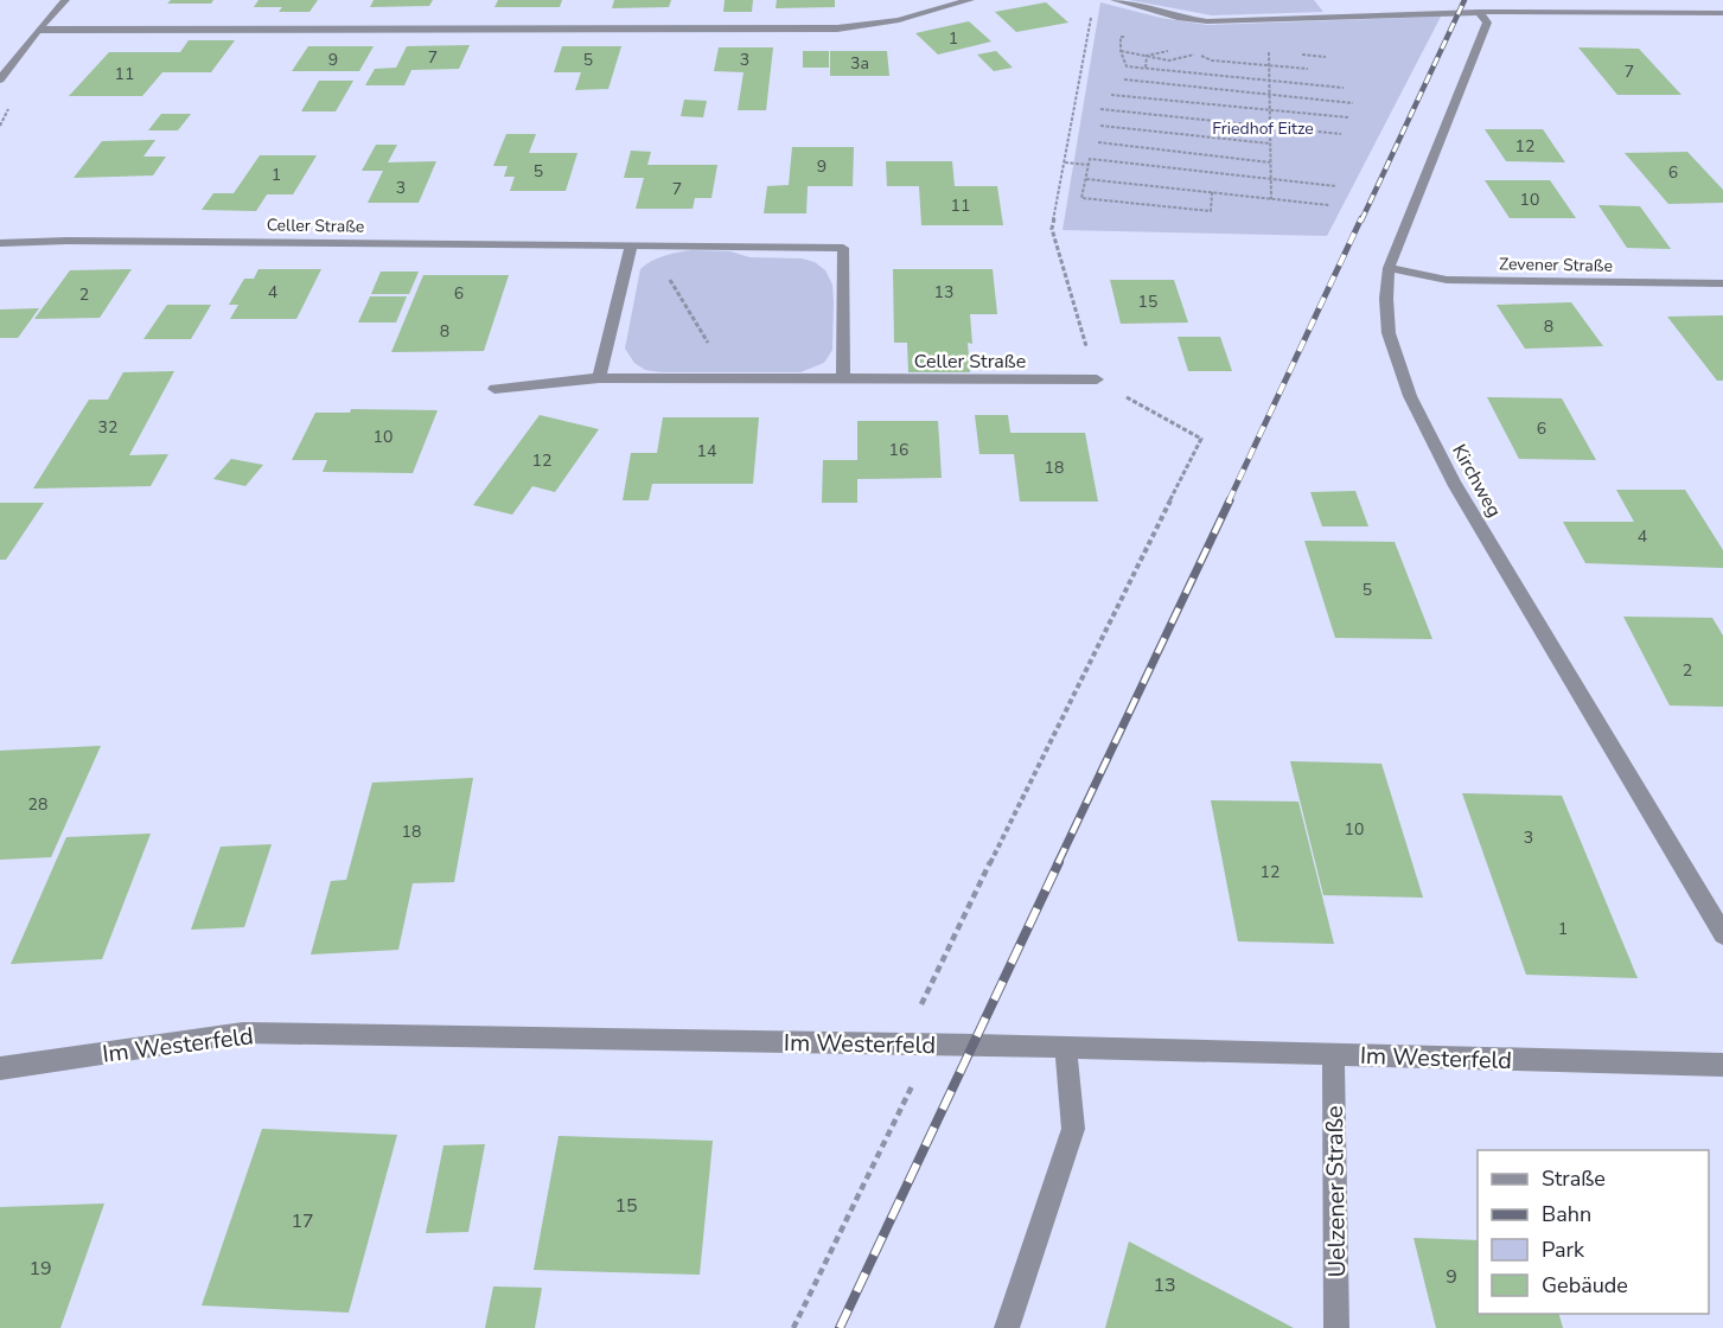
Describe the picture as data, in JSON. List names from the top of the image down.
{
  "streets": {
    "street": [
      "Celler Straße",
      "Zevener Straße",
      "Kirchweg",
      "Im Westerfeld",
      "Uelzener Straße"
    ]
  },
  "crossings": [
    ["Zevener Straße", "Kirchweg"],
    ["Im Westerfeld", "Uelzener Straße"]
  ],
  "parks": ["Friedhof Eitze"],
  "house_numbers": [
    "1",
    "7",
    "9",
    "5",
    "3",
    "3a",
    "7",
    "11",
    "12",
    "9",
    "5",
    "6",
    "1",
    "3",
    "7",
    "10",
    "11",
    "4",
    "13",
    "6",
    "2",
    "15",
    "8",
    "8",
    "32",
    "6",
    "10",
    "16",
    "14",
    "12",
    "18",
    "4",
    "5",
    "2",
    "28",
    "10",
    "18",
    "3",
    "12",
    "1",
    "15",
    "17",
    "19",
    "9",
    "13"
  ],
  "legend": [
    "Straße",
    "Bahn",
    "Park",
    "Gebäude"
  ]
}
